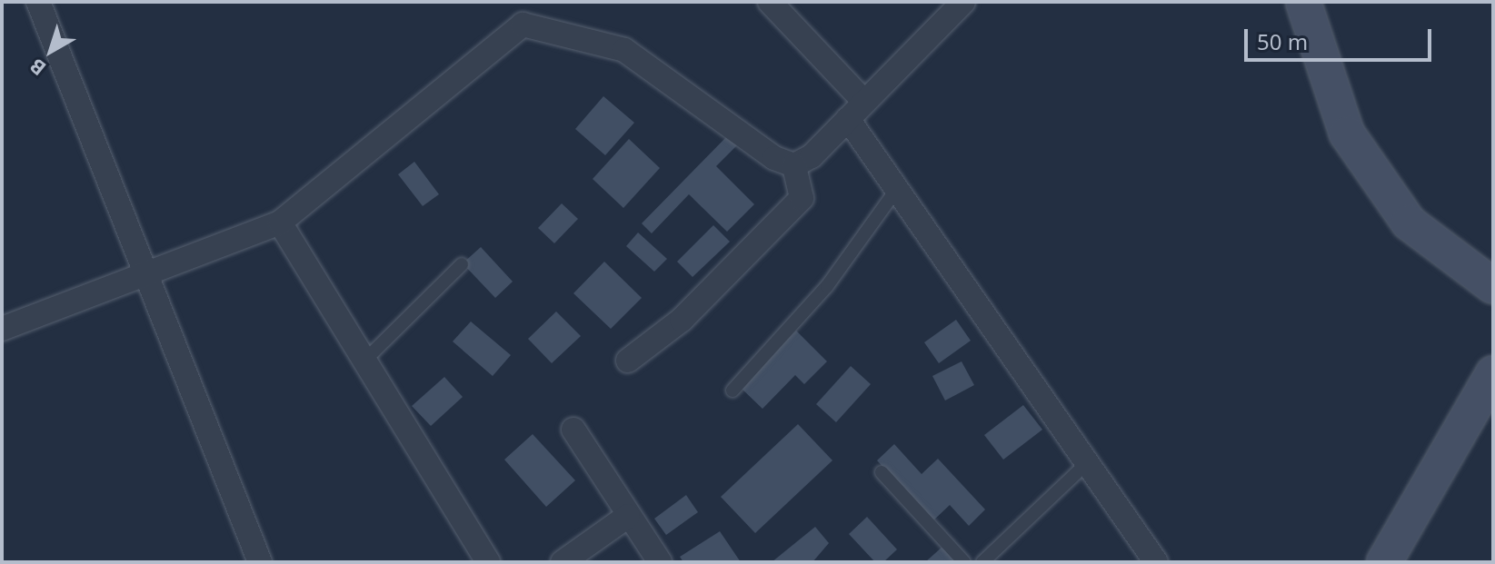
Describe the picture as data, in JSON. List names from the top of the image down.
{
  "scale_bar": "50 m",
  "north": "bottom left"
}
